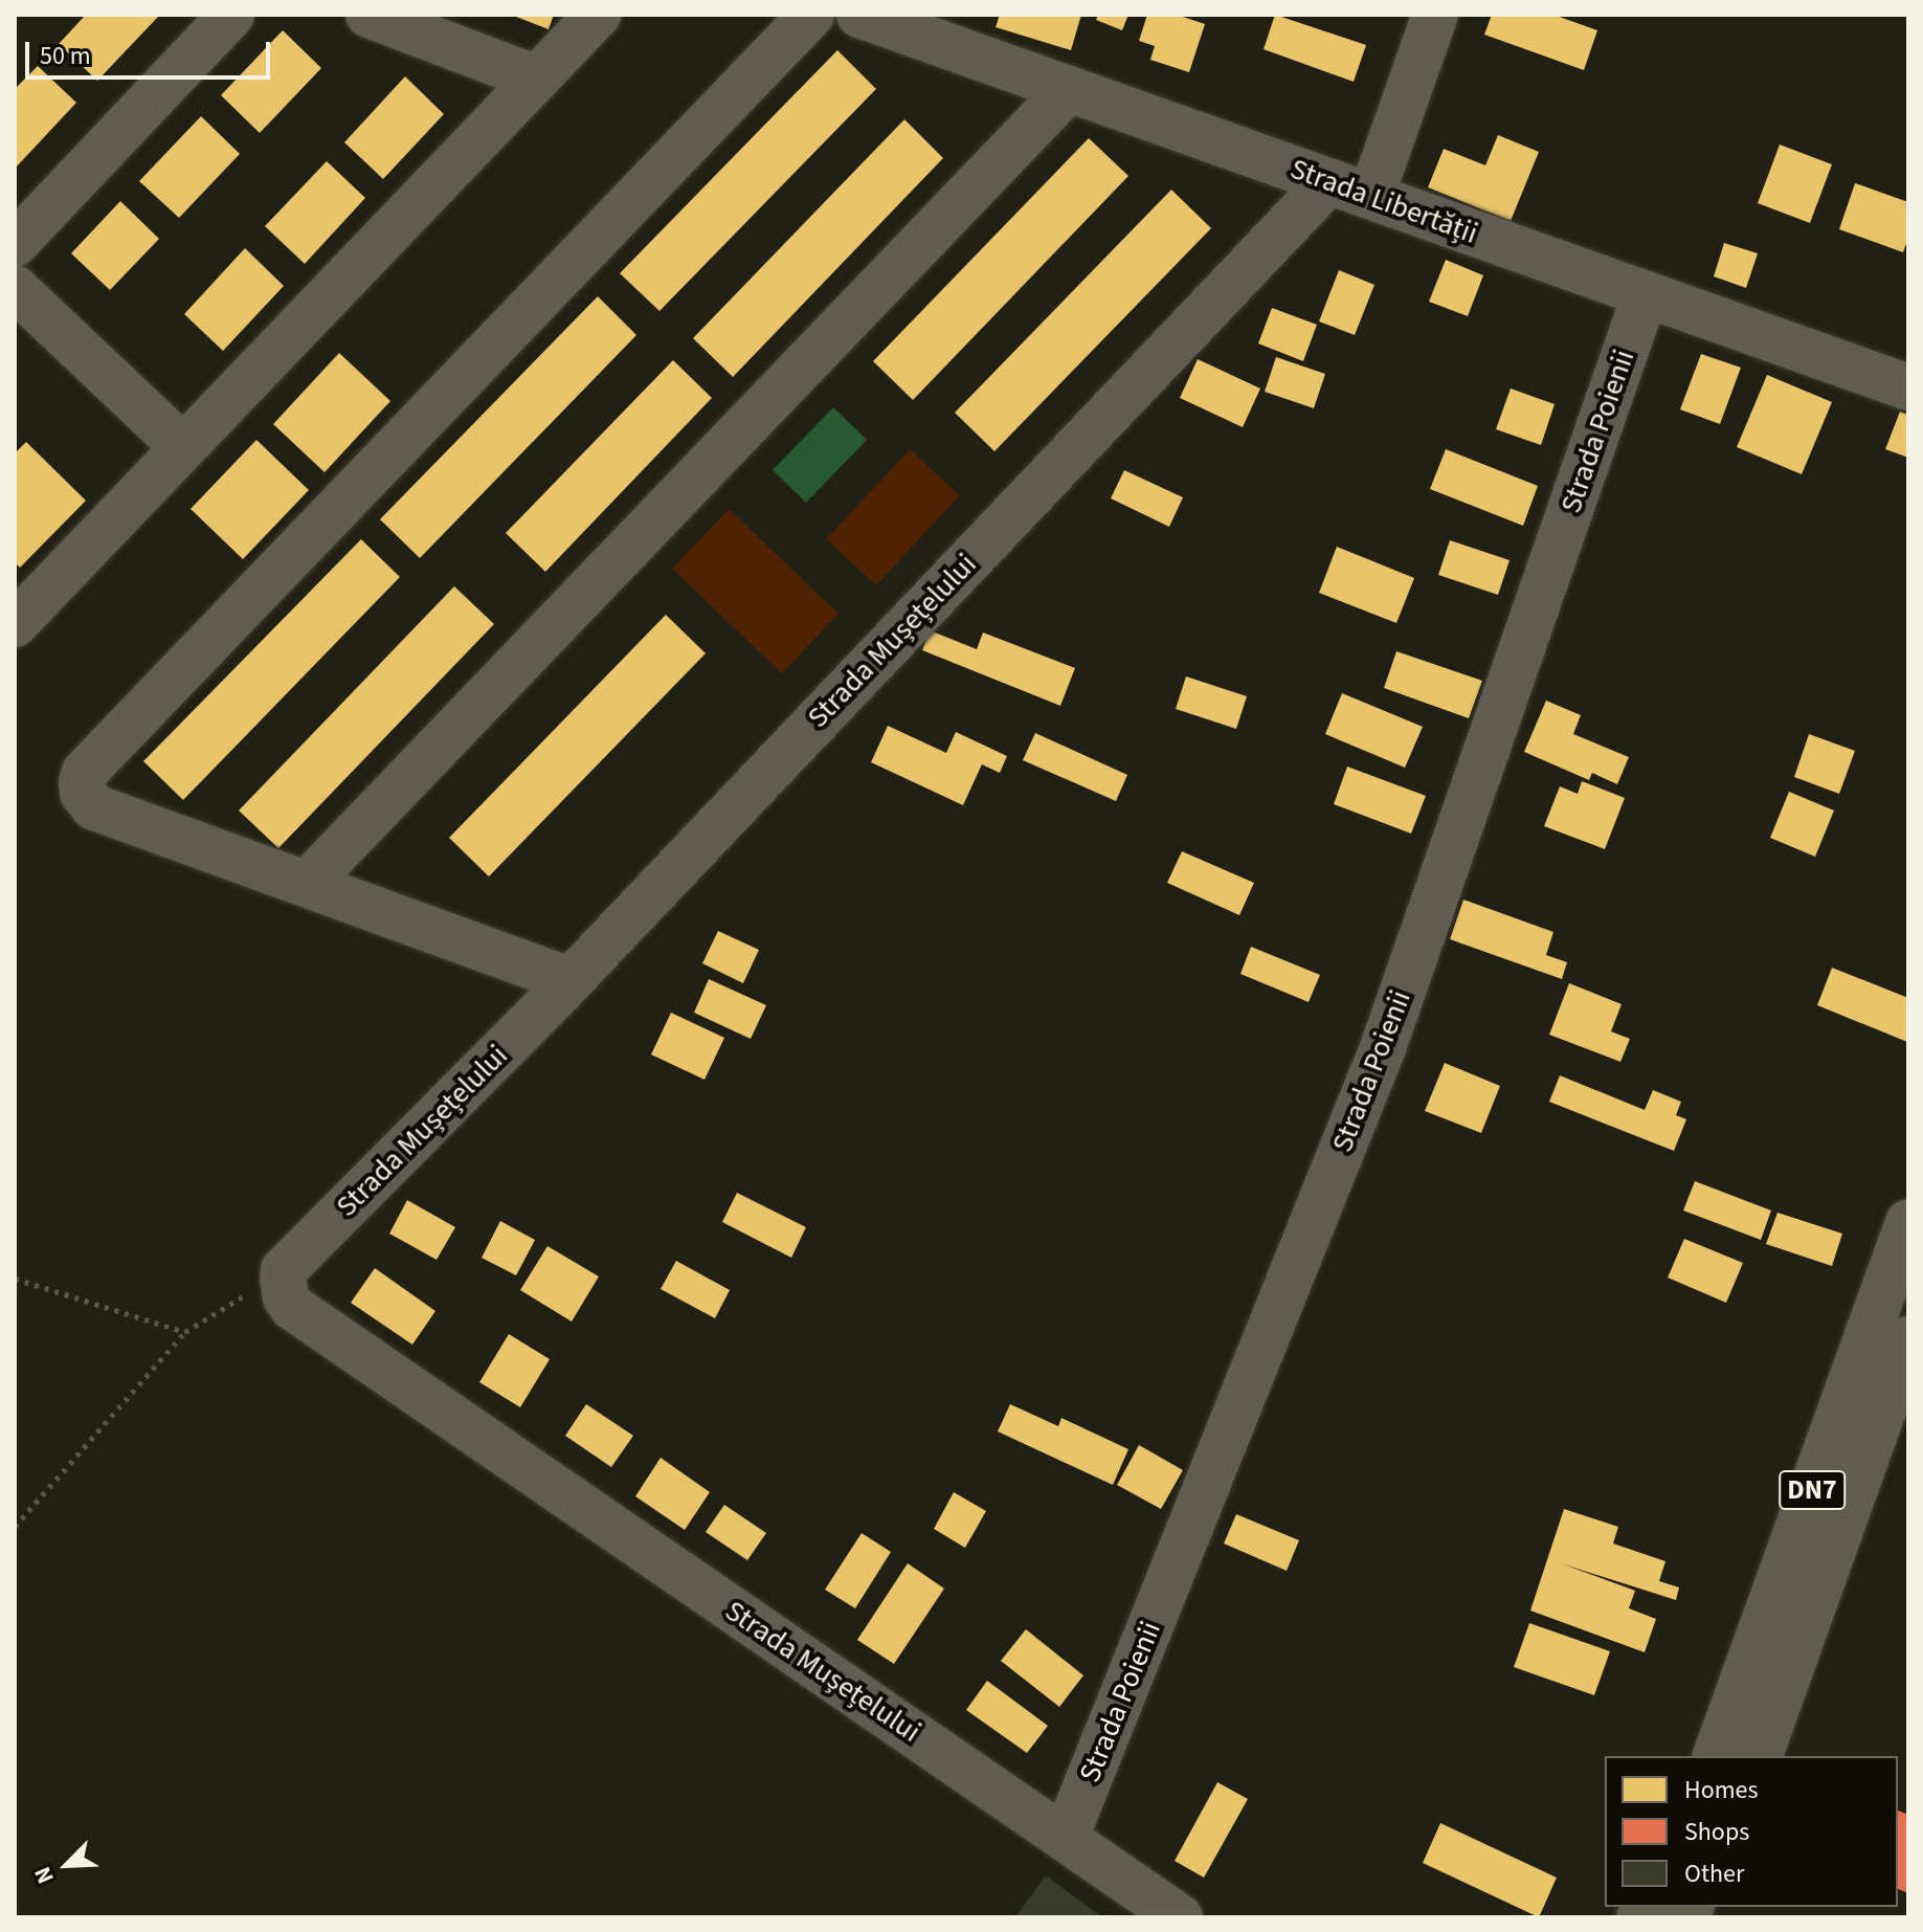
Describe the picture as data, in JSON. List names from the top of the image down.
{
  "streets": {
    "main road": ["DN7"],
    "street": ["Strada Libertății", "Strada Poienii", "Strada Mușețelului"]
  },
  "crossings": [
    ["Strada Libertății", "Strada Poienii"],
    ["Strada Libertății", "Strada Mușețelului"],
    ["Strada Poienii", "Strada Mușețelului"]
  ],
  "legend": ["Homes", "Shops", "Other"],
  "scale_bar": "50 m",
  "north": "bottom left"
}
